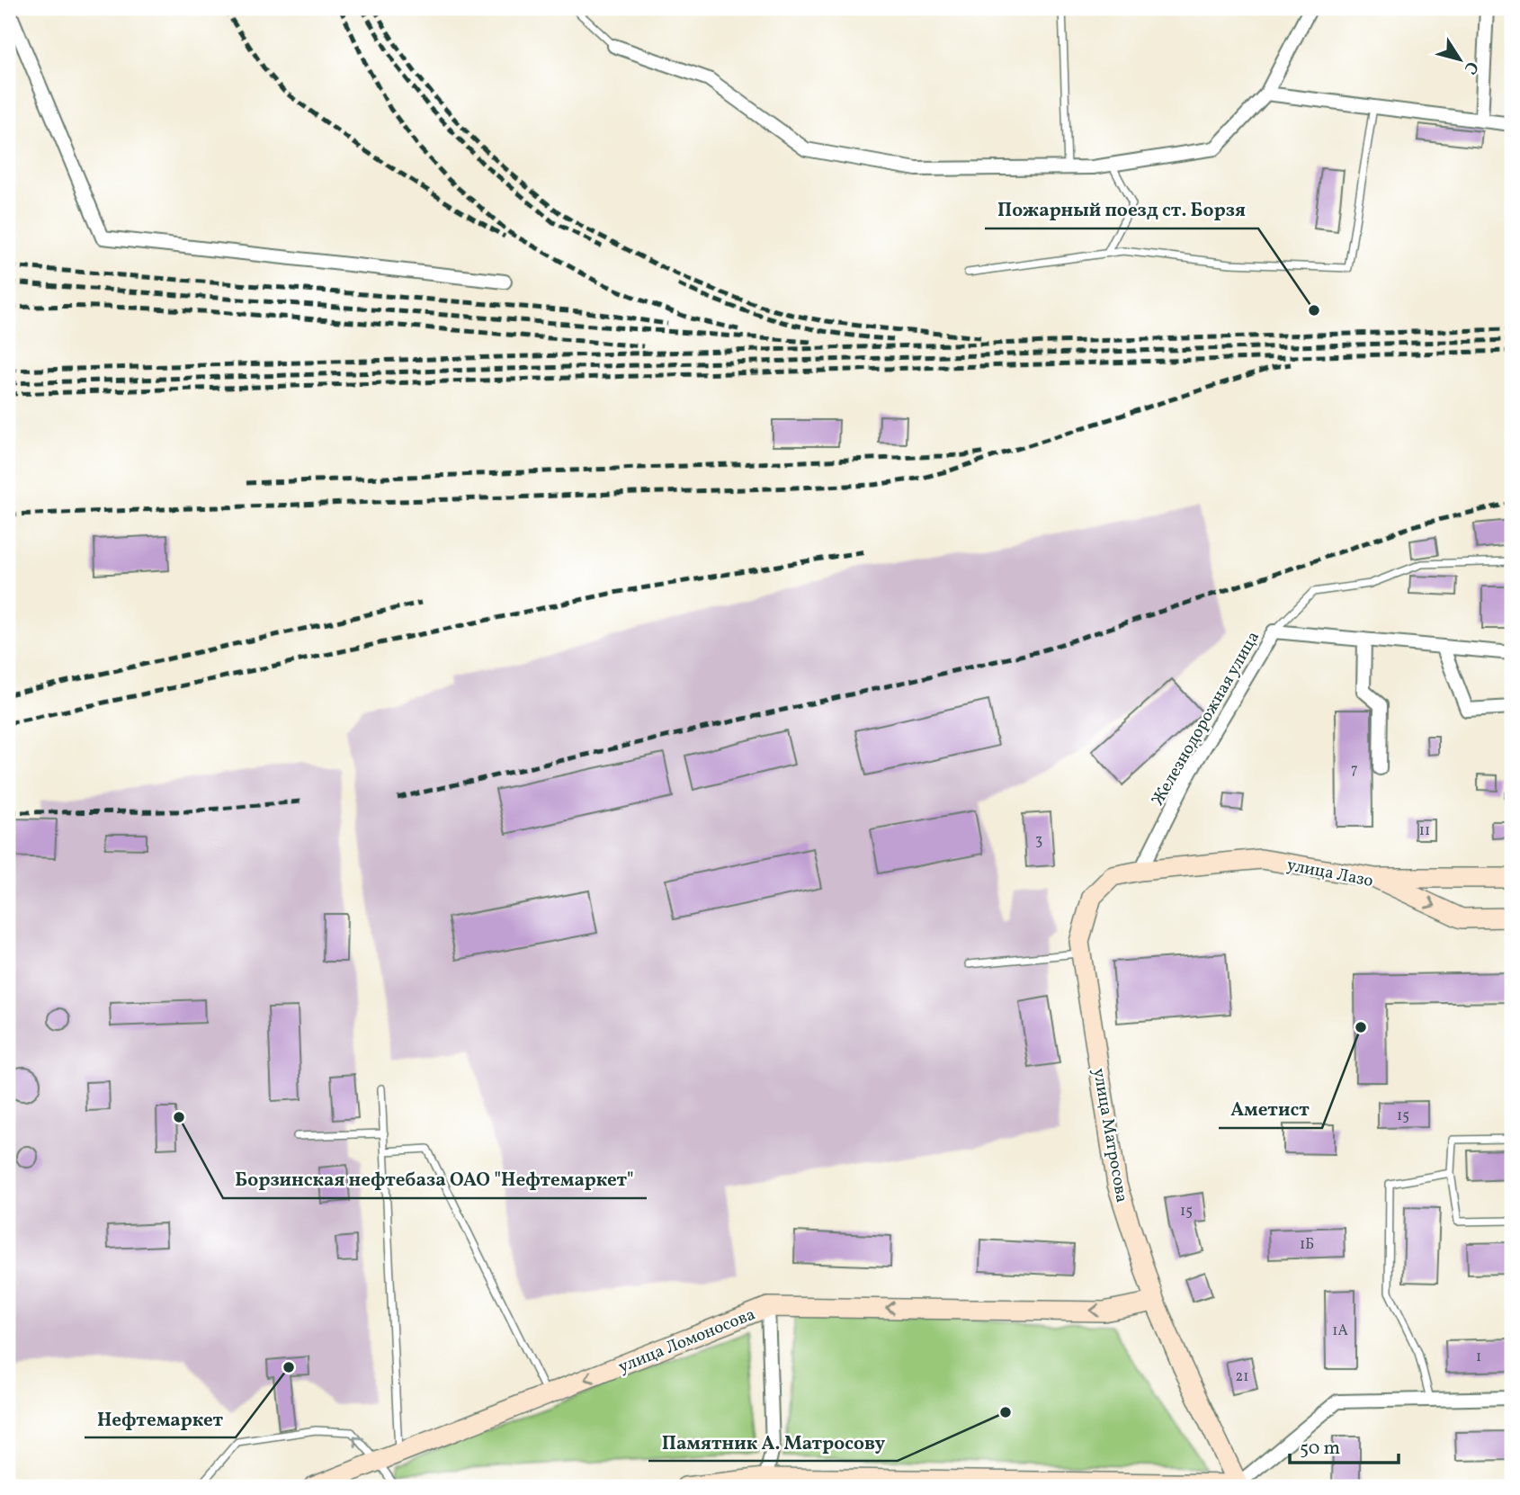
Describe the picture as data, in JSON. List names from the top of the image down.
{
  "streets": {
    "street": [
      "Железнодорожная улица",
      "улица Лазо",
      "улица Матросова",
      "улица Ломоносова"
    ]
  },
  "crossings": [
    ["Железнодорожная улица", "улица Лазо"],
    ["Железнодорожная улица", "улица Матросова"],
    ["улица Лазо", "улица Матросова"],
    ["улица Матросова", "улица Ломоносова"]
  ],
  "one_way": ["улица Ломоносова"],
  "places": [
    "Пожарный поезд ст. Борзя",
    "Аметист",
    "Борзинская нефтебаза ОАО \"Нефтемаркет\"",
    "Нефтемаркет",
    "Памятник А. Матросову"
  ],
  "house_numbers": [
    "7",
    "11",
    "3",
    "15",
    "15",
    "1Б",
    "1А",
    "1",
    "21"
  ],
  "scale_bar": "50 m",
  "north": "bottom right"
}
